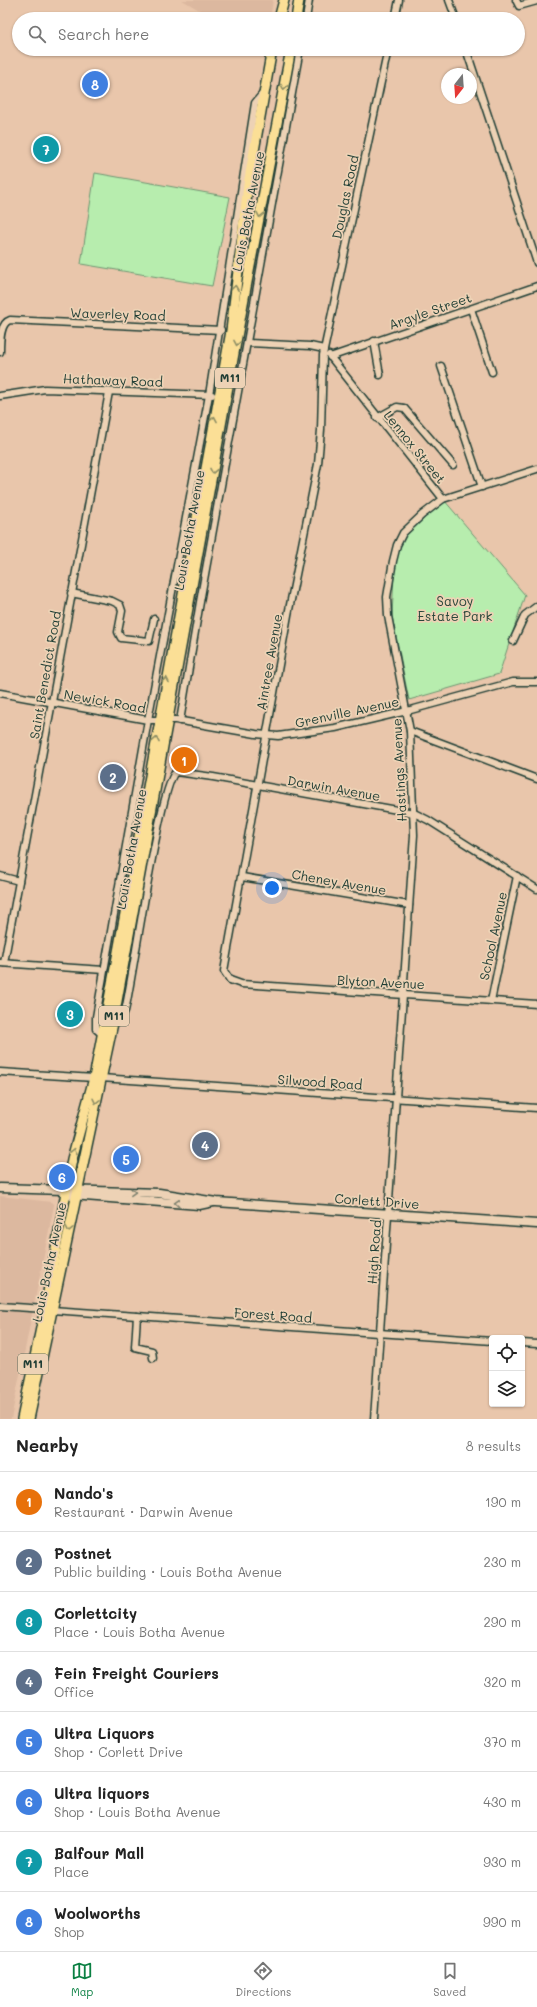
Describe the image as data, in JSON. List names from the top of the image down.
{
  "streets": {
    "main road": ["Louis Botha Avenue", "M11", "Corlett Drive"],
    "street": [
      "Douglas Road",
      "Argyle Street",
      "Waverley Road",
      "Hathaway Road",
      "Lennox Street",
      "Aintree Avenue",
      "Saint Benedict Road",
      "Newick Road",
      "Grenville Avenue",
      "Hastings Avenue",
      "Darwin Avenue",
      "Cheney Avenue",
      "School Avenue",
      "Blyton Avenue",
      "Silwood Road",
      "High Road",
      "Forest Road"
    ]
  },
  "crossings": [
    ["Douglas Road", "Lennox Street"],
    ["Douglas Road", "Aintree Avenue"],
    ["Louis Botha Avenue", "Waverley Road"],
    ["Louis Botha Avenue", "Hathaway Road"],
    ["Louis Botha Avenue", "Newick Road"],
    ["Louis Botha Avenue", "Grenville Avenue"],
    ["Louis Botha Avenue", "Darwin Avenue"],
    ["Louis Botha Avenue", "Silwood Road"],
    ["Louis Botha Avenue", "Corlett Drive"],
    ["Louis Botha Avenue", "Forest Road"],
    ["Argyle Street", "Lennox Street"],
    ["Hathaway Road", "Saint Benedict Road"],
    ["Lennox Street", "Aintree Avenue"],
    ["Lennox Street", "Hastings Avenue"],
    ["Aintree Avenue", "Grenville Avenue"],
    ["Aintree Avenue", "Darwin Avenue"],
    ["Aintree Avenue", "Cheney Avenue"],
    ["Aintree Avenue", "Blyton Avenue"],
    ["Saint Benedict Road", "Newick Road"],
    ["Newick Road", "Grenville Avenue"],
    ["Grenville Avenue", "Hastings Avenue"],
    ["Hastings Avenue", "Darwin Avenue"],
    ["Hastings Avenue", "Cheney Avenue"],
    ["Hastings Avenue", "Blyton Avenue"],
    ["Hastings Avenue", "High Road"],
    ["Darwin Avenue", "School Avenue"],
    ["School Avenue", "Blyton Avenue"],
    ["Silwood Road", "High Road"],
    ["Corlett Drive", "High Road"],
    ["High Road", "Forest Road"]
  ],
  "parks": ["Savoy Estate Park"],
  "north": "bottom",
  "page": {
    "search": "Search here",
    "pins": [
      "8",
      "7",
      "1",
      "2",
      "3",
      "4",
      "5",
      "6"
    ],
    "heading": ["Nearby", "8 results"],
    "list": [
      {
        "mark": "1",
        "name": "Nando's",
        "note": "Restaurant · Darwin Avenue",
        "value": "190 m"
      },
      {
        "mark": "2",
        "name": "Postnet",
        "note": "Public building · Louis Botha Avenue",
        "value": "230 m"
      },
      {
        "mark": "3",
        "name": "Corlettcity",
        "note": "Place · Louis Botha Avenue",
        "value": "290 m"
      },
      {
        "mark": "4",
        "name": "Fein Freight Couriers",
        "note": "Office",
        "value": "320 m"
      },
      {
        "mark": "5",
        "name": "Ultra Liquors",
        "note": "Shop · Corlett Drive",
        "value": "370 m"
      },
      {
        "mark": "6",
        "name": "Ultra liquors",
        "note": "Shop · Louis Botha Avenue",
        "value": "430 m"
      },
      {
        "mark": "7",
        "name": "Balfour Mall",
        "note": "Place",
        "value": "930 m"
      },
      {
        "mark": "8",
        "name": "Woolworths",
        "note": "Shop",
        "value": "990 m"
      }
    ],
    "nav": ["Map", "Directions", "Saved"]
  }
}
